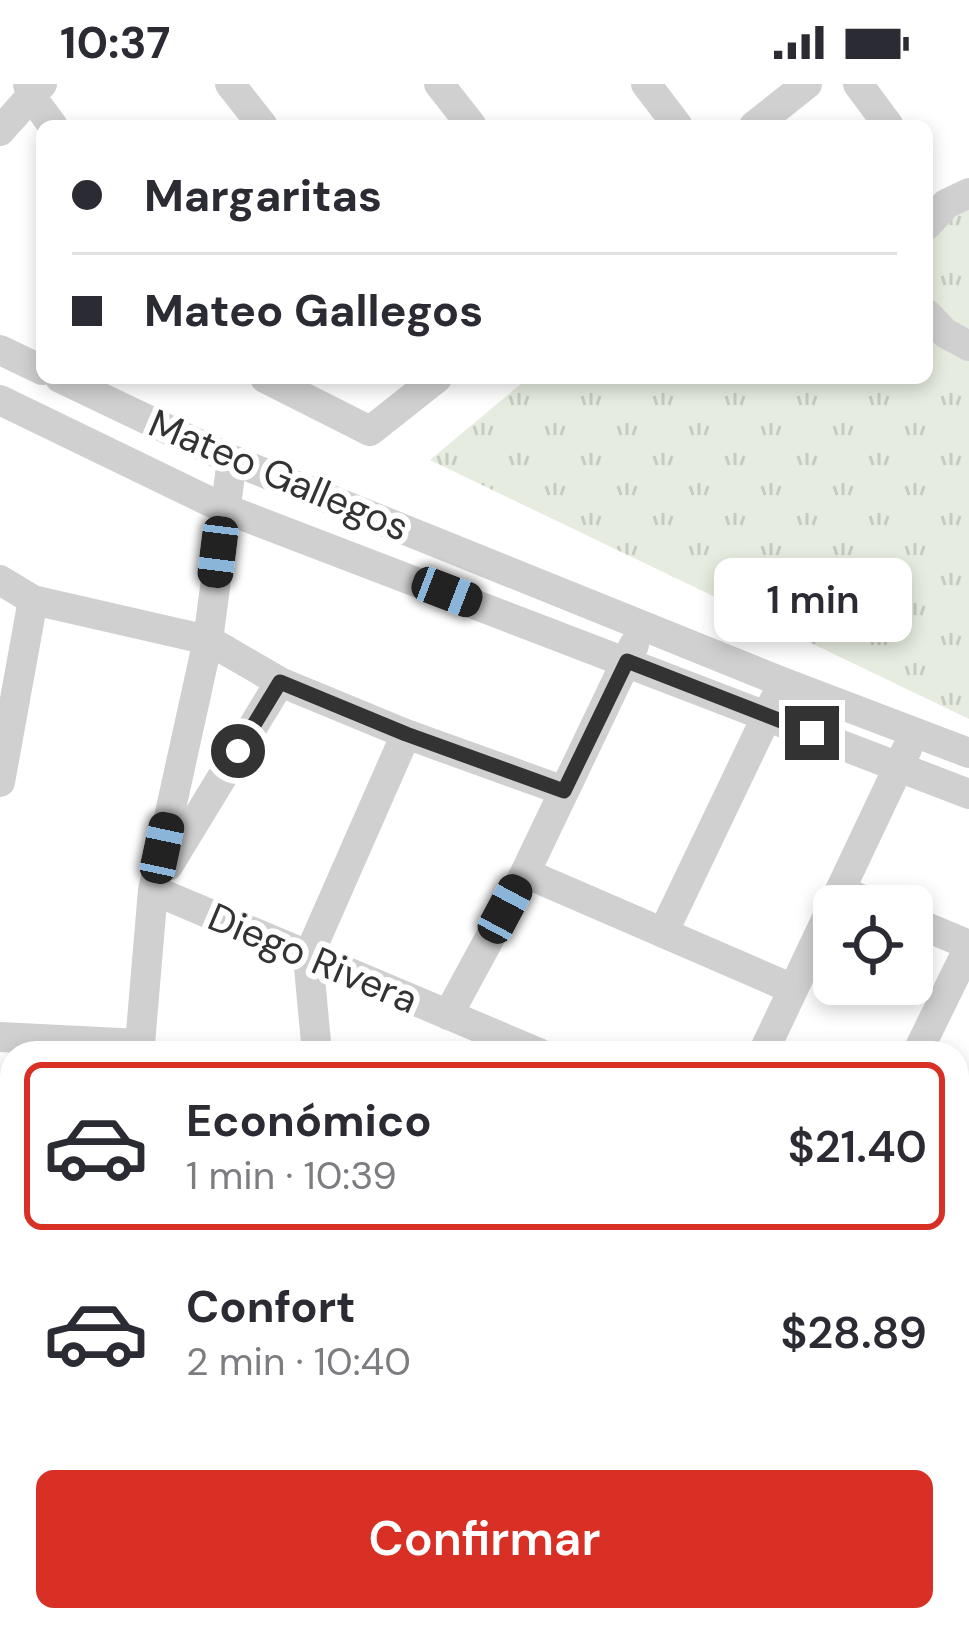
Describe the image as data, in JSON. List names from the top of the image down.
{
  "streets": {
    "street": ["Mateo Gallegos", "Diego Rivera"]
  },
  "page": {
    "status": "10:37",
    "banner": ["Margaritas", "Mateo Gallegos"],
    "bubble": "1 min",
    "list": [
      {
        "name": "Económico",
        "note": "1 min · 10:39",
        "value": "$21.40"
      },
      {
        "name": "Confort",
        "note": "2 min · 10:40",
        "value": "$28.89"
      }
    ],
    "buttons": "Confirmar"
  }
}
